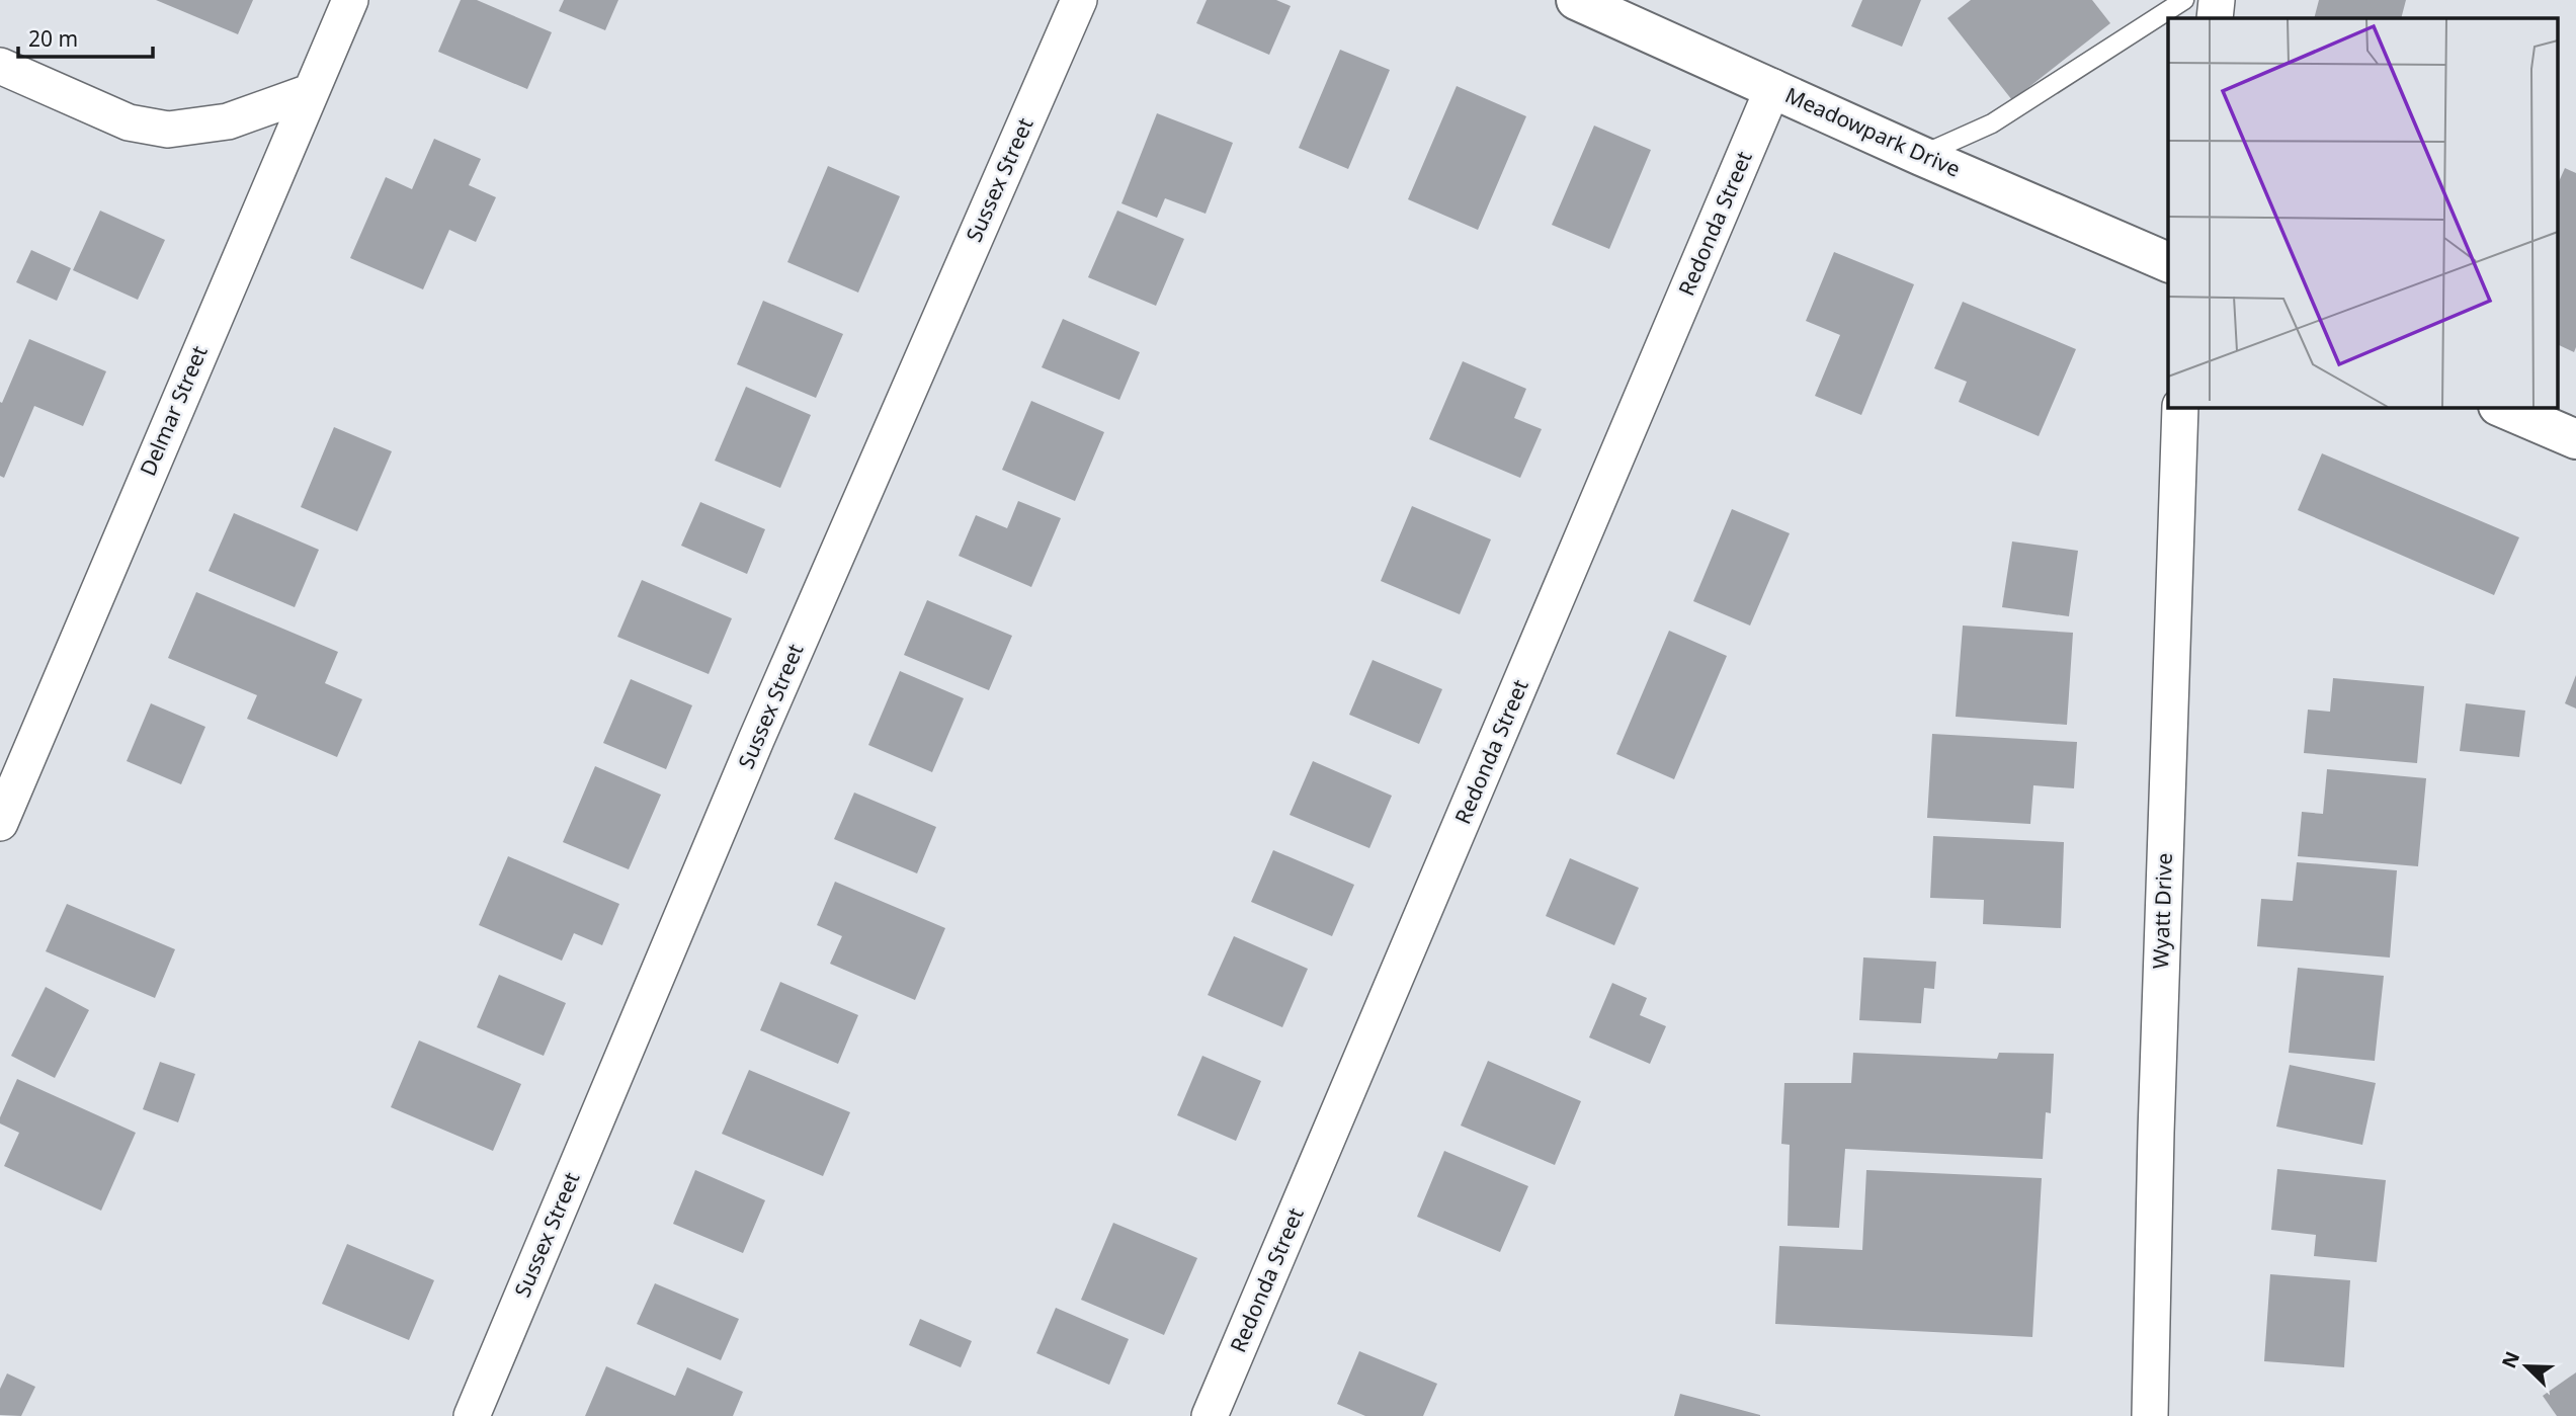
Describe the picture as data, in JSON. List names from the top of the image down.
{
  "streets": {
    "street": [
      "Meadowpark Drive",
      "Sussex Street",
      "Redonda Street",
      "Delmar Street",
      "Wyatt Drive"
    ]
  },
  "crossings": [
    ["Meadowpark Drive", "Redonda Street"]
  ],
  "scale_bar": "20 m",
  "north": "top left"
}
